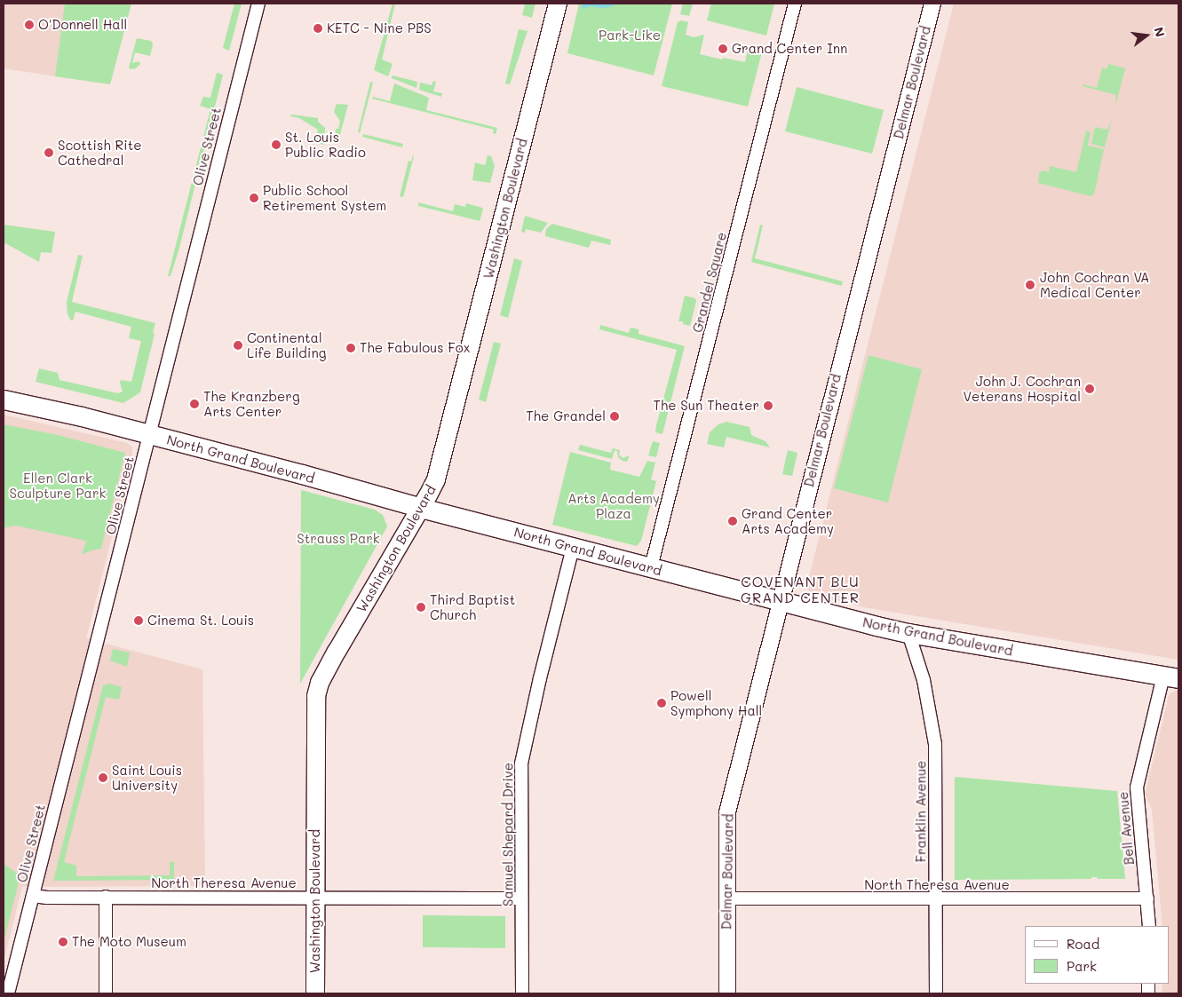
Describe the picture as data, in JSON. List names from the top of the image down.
{
  "streets": {
    "main road": ["Washington Boulevard", "North Grand Boulevard"],
    "street": [
      "Delmar Boulevard",
      "Olive Street",
      "Grandel Square",
      "Franklin Avenue",
      "Bell Avenue",
      "Samuel Shepard Drive",
      "North Theresa Avenue"
    ]
  },
  "crossings": [
    ["Delmar Boulevard", "North Grand Boulevard"],
    ["Delmar Boulevard", "North Theresa Avenue"],
    ["Olive Street", "North Grand Boulevard"],
    ["Olive Street", "North Theresa Avenue"],
    ["Washington Boulevard", "North Grand Boulevard"],
    ["Washington Boulevard", "North Theresa Avenue"],
    ["Grandel Square", "North Grand Boulevard"],
    ["North Grand Boulevard", "Franklin Avenue"],
    ["North Grand Boulevard", "Bell Avenue"],
    ["North Grand Boulevard", "Samuel Shepard Drive"],
    ["Franklin Avenue", "North Theresa Avenue"],
    ["Bell Avenue", "North Theresa Avenue"],
    ["Samuel Shepard Drive", "North Theresa Avenue"]
  ],
  "districts": ["COVENANT BLU GRAND CENTER"],
  "parks": [
    "Park-Like",
    "Ellen Clark Sculpture Park",
    "Arts Academy Plaza",
    "Strauss Park"
  ],
  "places": [
    "O'Donnell Hall",
    "KETC - Nine PBS",
    "Grand Center Inn",
    "St. Louis Public Radio",
    "Scottish Rite Cathedral",
    "Public School Retirement System",
    "John Cochran VA Medical Center",
    "Continental Life Building",
    "The Fabulous Fox",
    "John J. Cochran Veterans Hospital",
    "The Kranzberg Arts Center",
    "The Sun Theater",
    "The Grandel",
    "Grand Center Arts Academy",
    "Third Baptist Church",
    "Cinema St. Louis",
    "Powell Symphony Hall",
    "Saint Louis University",
    "The Moto Museum"
  ],
  "legend": ["Road", "Park"],
  "north": "right"
}
